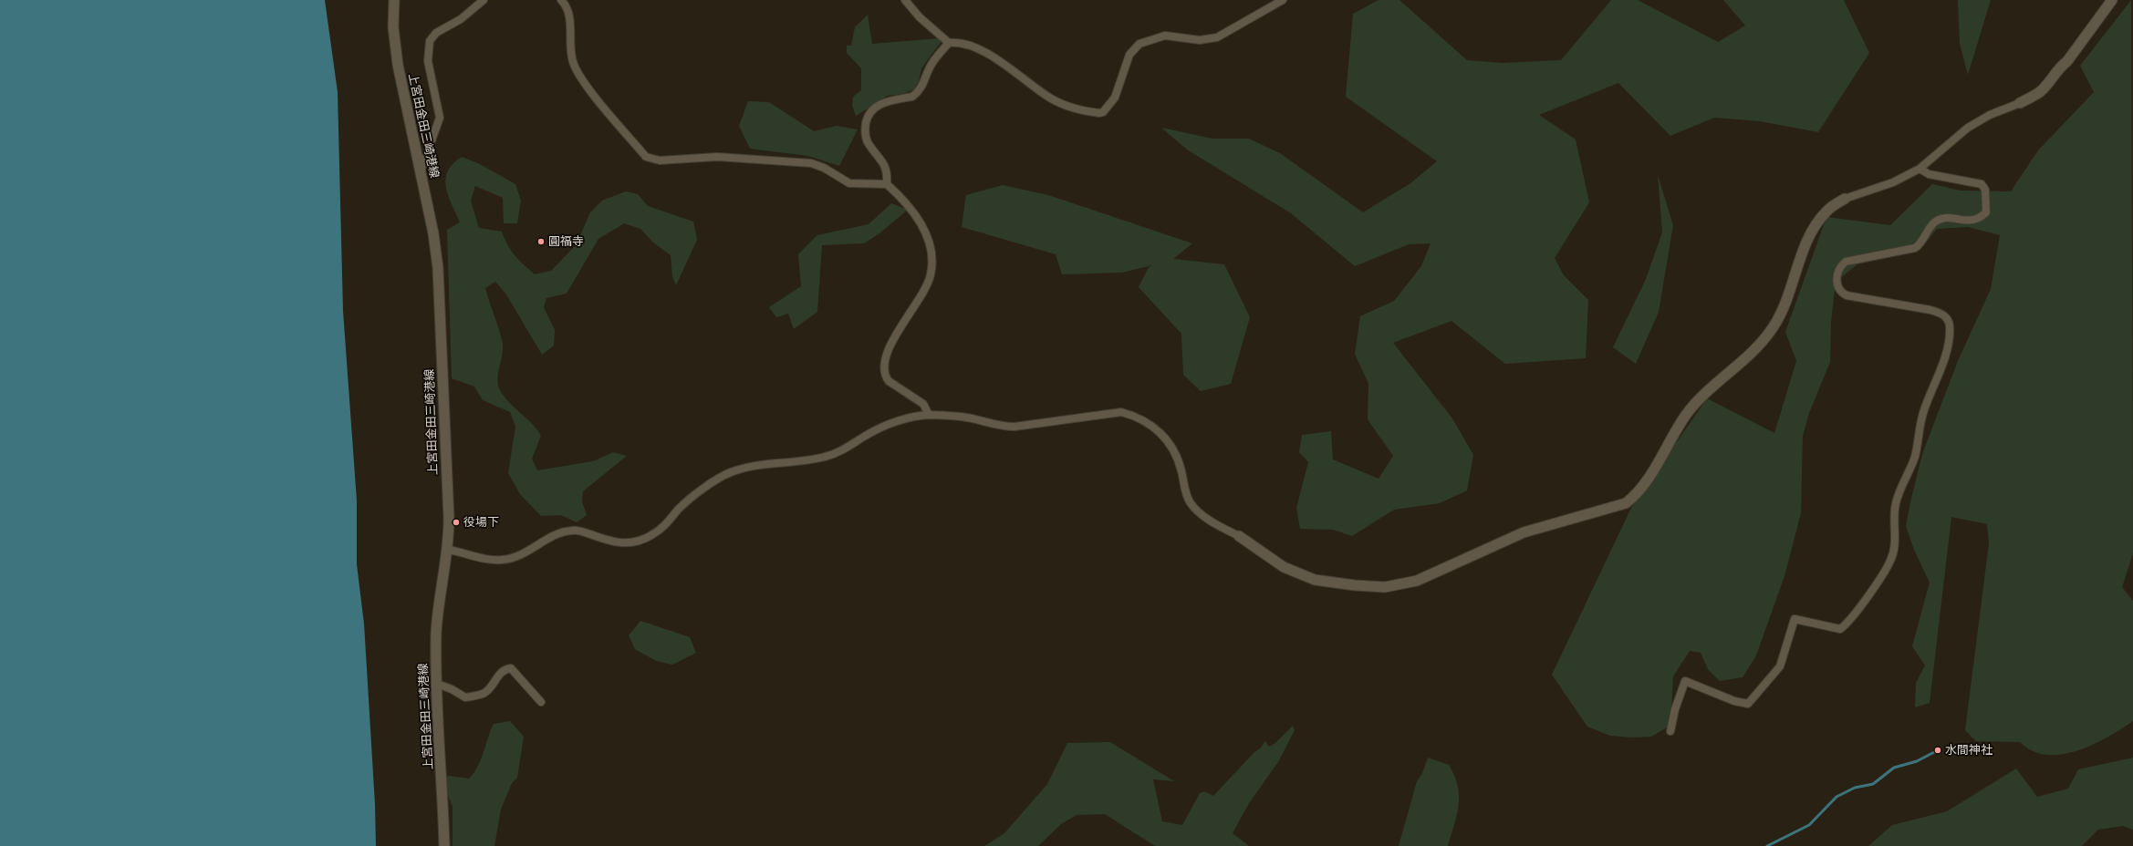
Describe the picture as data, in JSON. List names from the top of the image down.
{
  "streets": {
    "street": ["上宮田金田三崎港線"]
  },
  "places": ["圓福寺", "役場下", "水間神社"]
}
